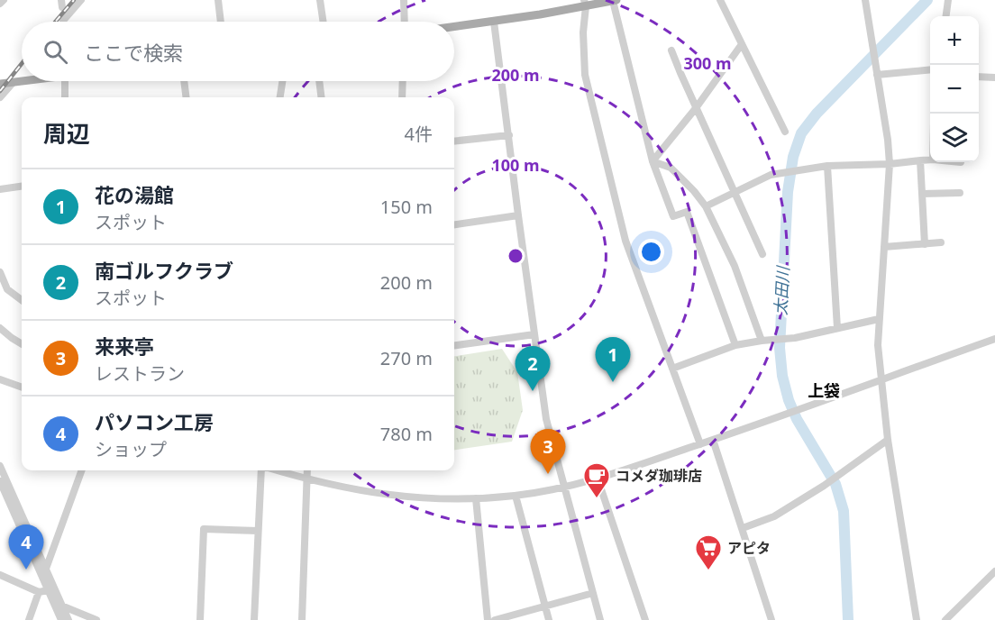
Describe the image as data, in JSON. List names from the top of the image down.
{
  "districts": ["上袋"],
  "water": ["太田川"],
  "places": {
    "cafe": ["コメダ珈琲店"],
    "supermarket": ["アピタ"]
  },
  "page": {
    "map_buttons": ["+", "−"],
    "search": "ここで検索",
    "heading": ["周辺", "4件"],
    "list": [
      {
        "mark": "1",
        "name": "花の湯館",
        "note": "スポット",
        "value": "150 m"
      },
      {
        "mark": "2",
        "name": "南ゴルフクラブ",
        "note": "スポット",
        "value": "200 m"
      },
      {
        "mark": "3",
        "name": "来来亭",
        "note": "レストラン",
        "value": "270 m"
      },
      {
        "mark": "4",
        "name": "パソコン工房",
        "note": "ショップ",
        "value": "780 m"
      }
    ],
    "pins": [
      "1",
      "2",
      "3",
      "4"
    ]
  },
  "rings": ["300 m", "200 m", "100 m"]
}
